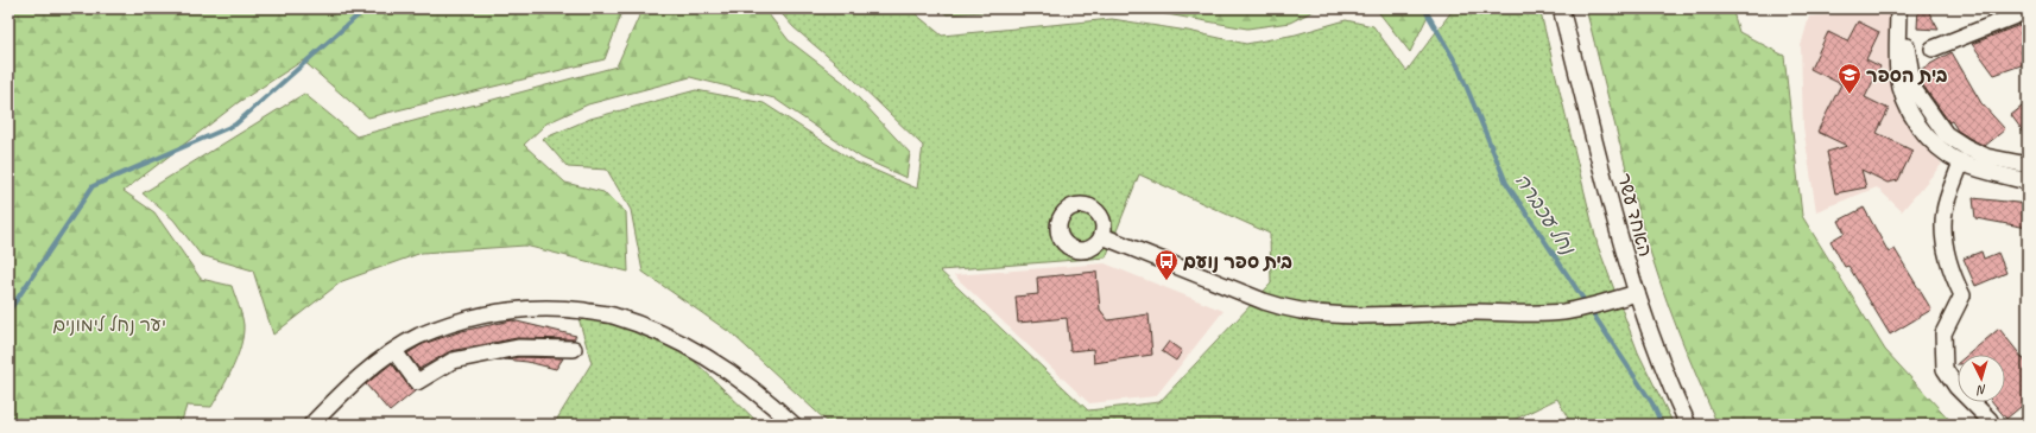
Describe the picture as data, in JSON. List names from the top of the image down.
{
  "streets": {
    "street": ["האחד עשר"]
  },
  "water": ["נחל עכברה"],
  "parks": ["יער נחל לימונים"],
  "places": {
    "school or university": ["בית הספר"],
    "bus stop": ["בית ספר נועם"]
  },
  "north": "bottom"
}
